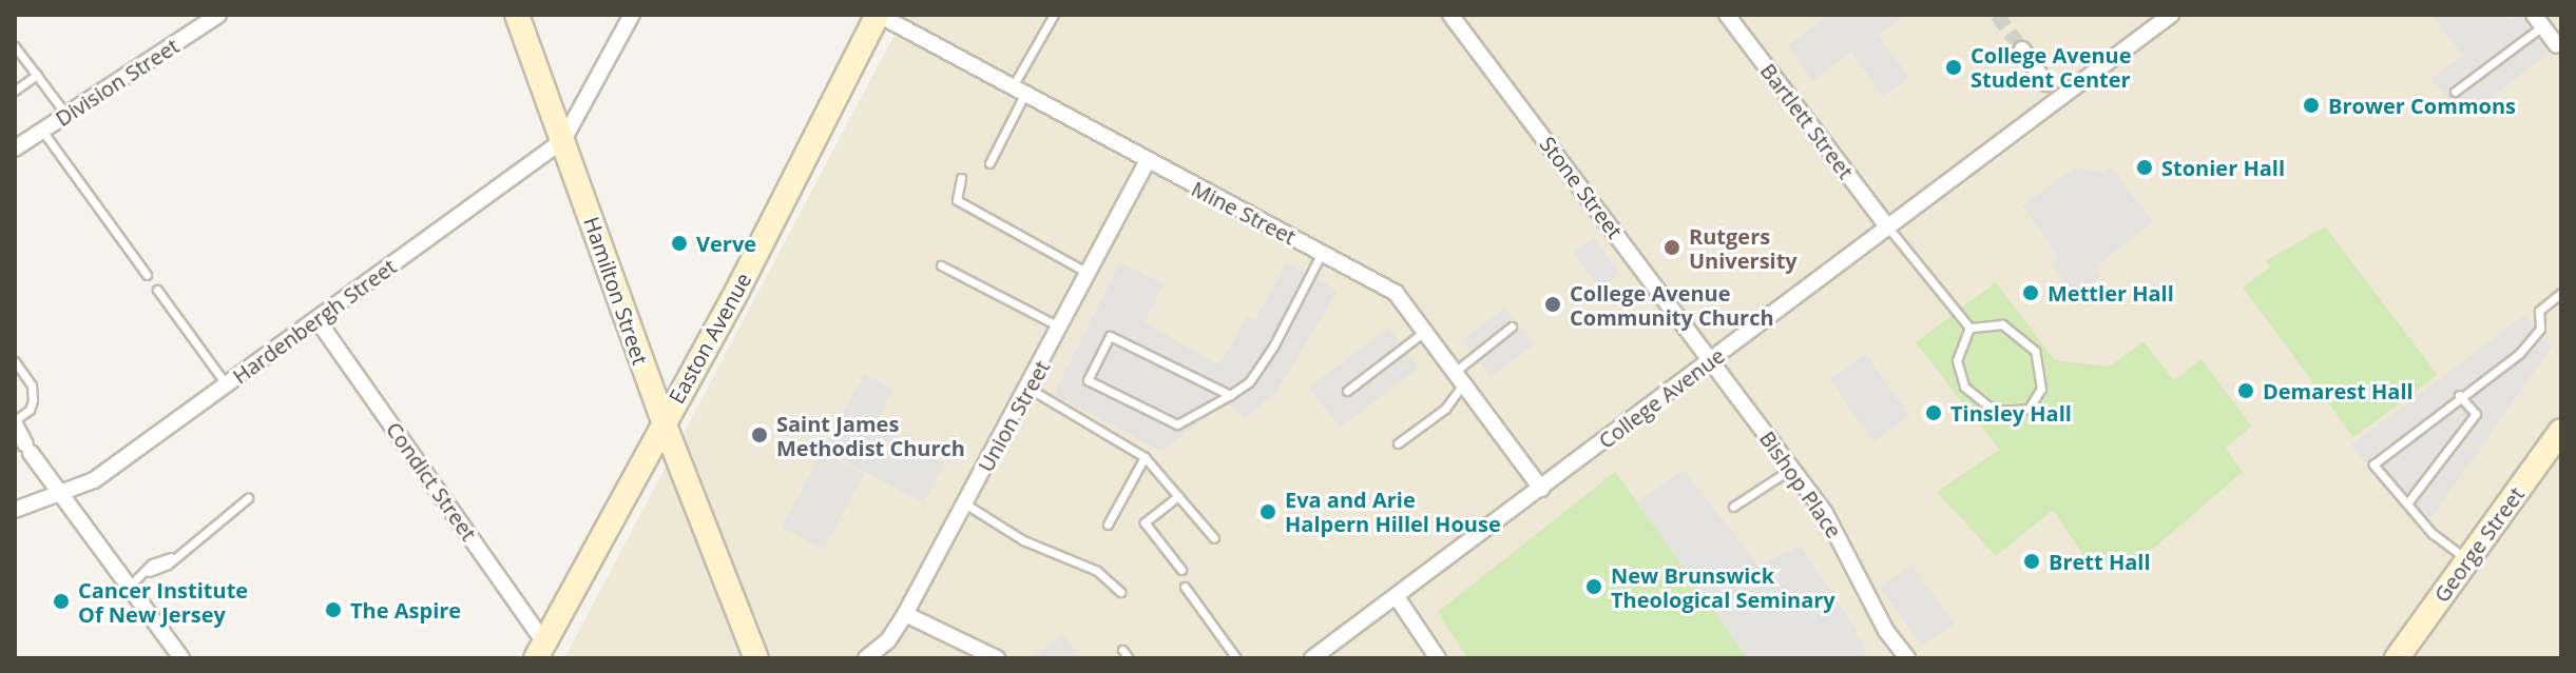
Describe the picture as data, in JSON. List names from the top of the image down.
{
  "streets": {
    "street": [
      "Division Street",
      "Bartlett Street",
      "Stone Street",
      "Mine Street",
      "Hamilton Street",
      "Hardenbergh Street",
      "Easton Avenue",
      "College Avenue",
      "Union Street",
      "Condict Street",
      "Bishop Place",
      "George Street"
    ]
  },
  "crossings": [
    ["Bartlett Street", "College Avenue"],
    ["Stone Street", "College Avenue"],
    ["Stone Street", "Bishop Place"],
    ["Mine Street", "Easton Avenue"],
    ["Mine Street", "College Avenue"],
    ["Mine Street", "Union Street"],
    ["Hamilton Street", "Hardenbergh Street"],
    ["Hamilton Street", "Easton Avenue"],
    ["Hardenbergh Street", "Condict Street"],
    ["Easton Avenue", "Condict Street"],
    ["College Avenue", "Bishop Place"]
  ],
  "places": [
    "College Avenue Student Center",
    "Brower Commons",
    "Stonier Hall",
    "Verve",
    "Rutgers University",
    "Mettler Hall",
    "College Avenue Community Church",
    "Demarest Hall",
    "Tinsley Hall",
    "Saint James Methodist Church",
    "Eva and Arie Halpern Hillel House",
    "Brett Hall",
    "New Brunswick Theological Seminary",
    "Cancer Institute Of New Jersey",
    "The Aspire"
  ]
}
